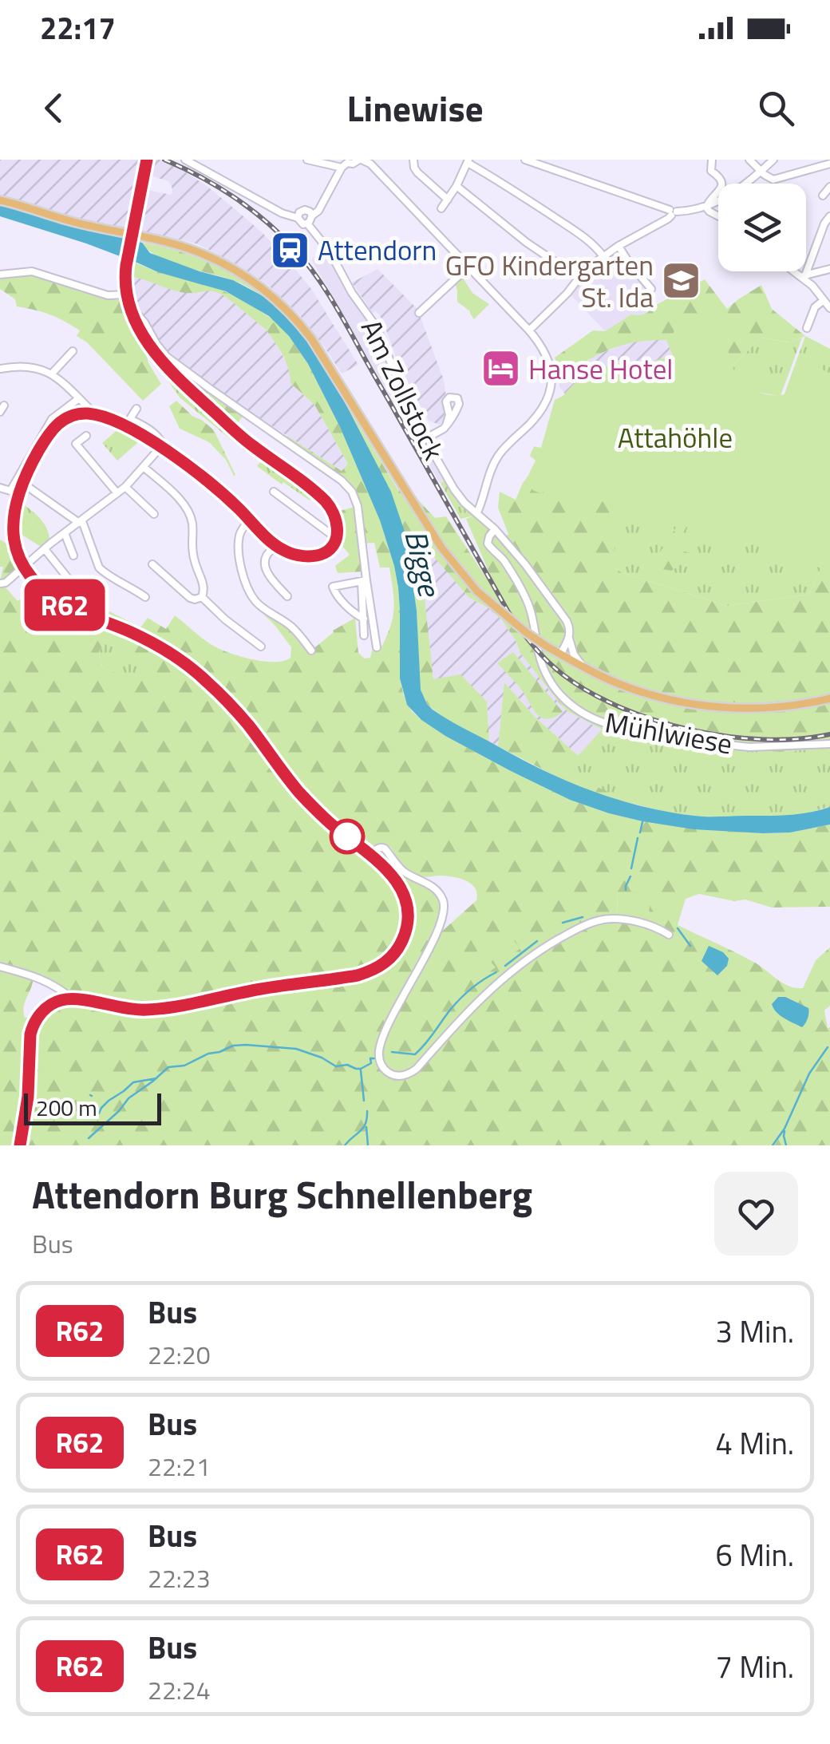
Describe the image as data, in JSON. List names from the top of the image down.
{
  "streets": {
    "street": ["Am Zollstock", "Mühlwiese"]
  },
  "crossings": [
    ["Am Zollstock", "Mühlwiese"]
  ],
  "water": ["Bigge"],
  "parks": ["Attahöhle"],
  "places": {
    "station": ["Attendorn"],
    "school or university": ["GFO Kindergarten St. Ida"],
    "hotel": ["Hanse Hotel"]
  },
  "lines": ["bus line R62"],
  "scale_bar": "200 m",
  "page": {
    "status": "22:17",
    "header": "Linewise",
    "on_map": "R62",
    "scale": "200 m",
    "heading": ["Attendorn Burg Schnellenberg", "Bus"],
    "list": [
      {
        "mark": "R62",
        "name": "Bus",
        "note": "22:20",
        "value": "3 Min."
      },
      {
        "mark": "R62",
        "name": "Bus",
        "note": "22:21",
        "value": "4 Min."
      },
      {
        "mark": "R62",
        "name": "Bus",
        "note": "22:23",
        "value": "6 Min."
      },
      {
        "mark": "R62",
        "name": "Bus",
        "note": "22:24",
        "value": "7 Min."
      }
    ]
  }
}
